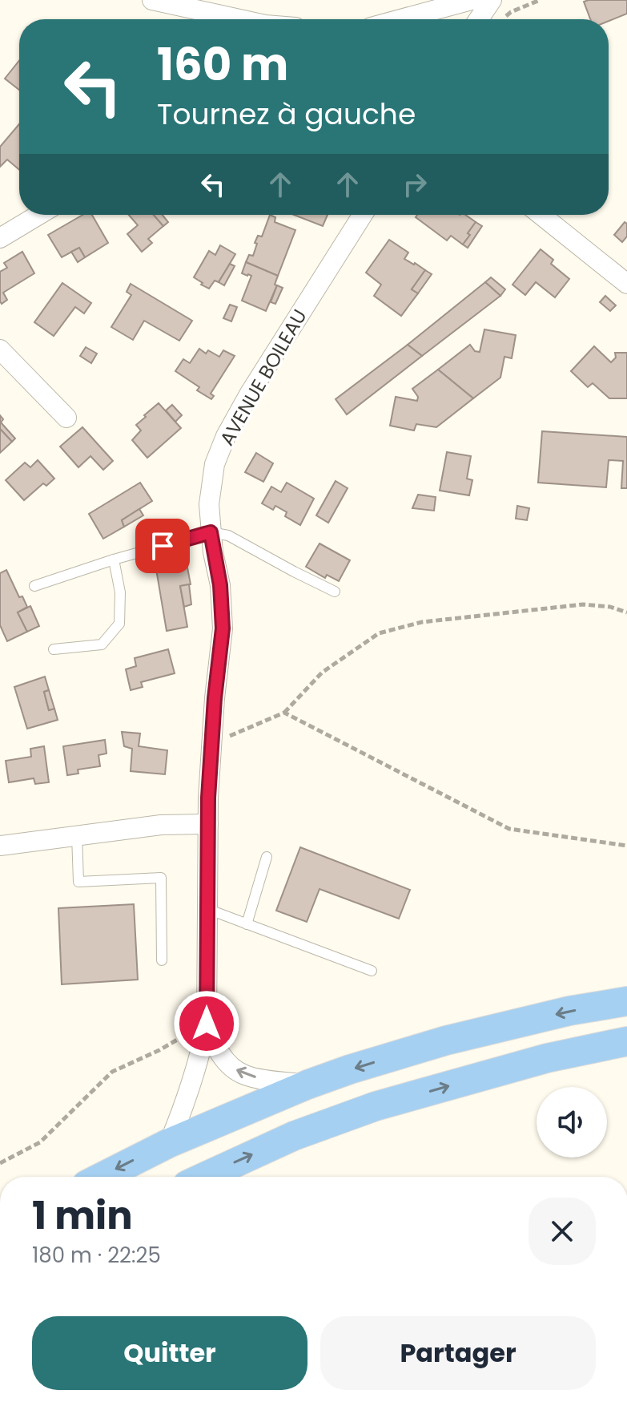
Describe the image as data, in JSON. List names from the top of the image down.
{
  "streets": {
    "street": ["AVENUE BOILEAU"]
  },
  "page": {
    "turn": ["160 m", "Tournez à gauche"],
    "heading": ["1 min", "180 m · 22:25"],
    "buttons": ["Quitter", "Partager"]
  }
}
